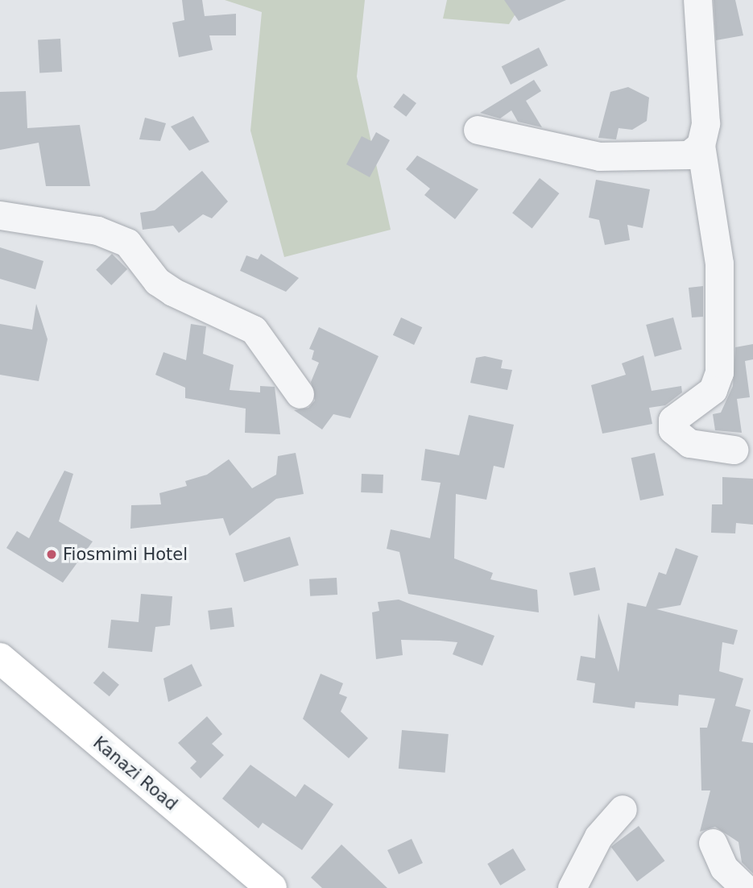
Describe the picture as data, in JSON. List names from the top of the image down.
{
  "streets": {
    "main road": ["Kanazi Road"]
  },
  "places": ["Fiosmimi Hotel"]
}
